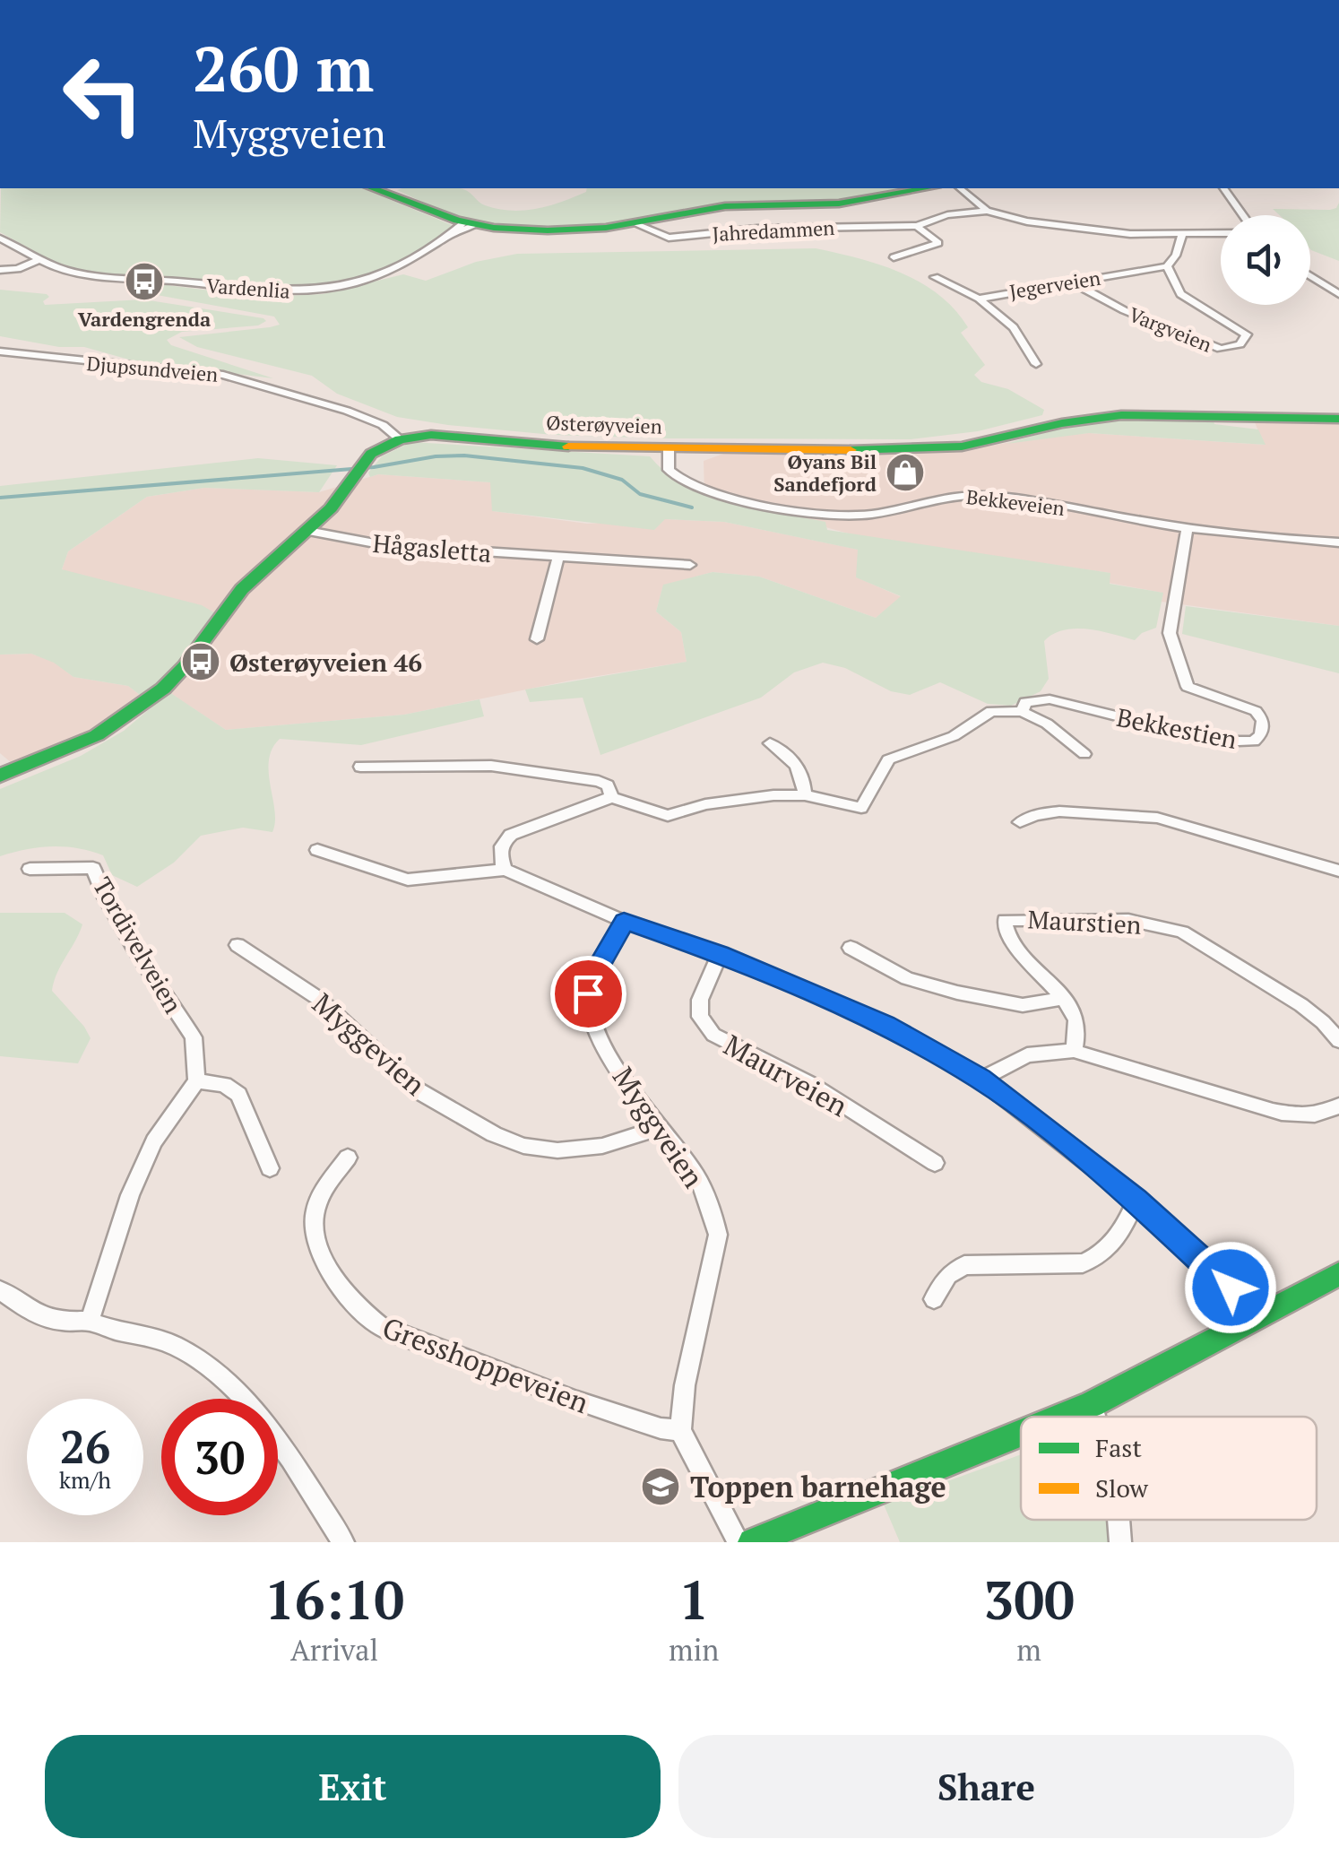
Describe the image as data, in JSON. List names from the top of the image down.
{
  "streets": {
    "main road": ["Østerøyveien"],
    "street": [
      "Jahredammen",
      "Jegerveien",
      "Vardenlia",
      "Vargveien",
      "Djupsundveien",
      "Bekkeveien",
      "Hågasletta",
      "Bekkestien",
      "Maurstien",
      "Tordivelveien",
      "Myggevien",
      "Maurveien",
      "Myggveien",
      "Gresshoppeveien"
    ]
  },
  "crossings": [
    ["Jegerveien", "Vargveien"],
    ["Djupsundveien", "Østerøyveien"],
    ["Østerøyveien", "Bekkeveien"],
    ["Bekkeveien", "Bekkestien"],
    ["Myggevien", "Myggveien"],
    ["Myggveien", "Gresshoppeveien"]
  ],
  "places": {
    "bus stop": ["Vardengrenda", "Østerøyveien 46"],
    "shop": ["Øyans Bil Sandefjord"],
    "school or university": ["Toppen barnehage"]
  },
  "legend": ["Fast", "Slow"],
  "page": {
    "turn": ["260 m", "Myggveien"],
    "speed": "26 km/h",
    "limit": "30",
    "eta": [
      "16:10",
      "Arrival",
      "1",
      "min",
      "300",
      "m"
    ],
    "buttons": ["Exit", "Share"]
  }
}
